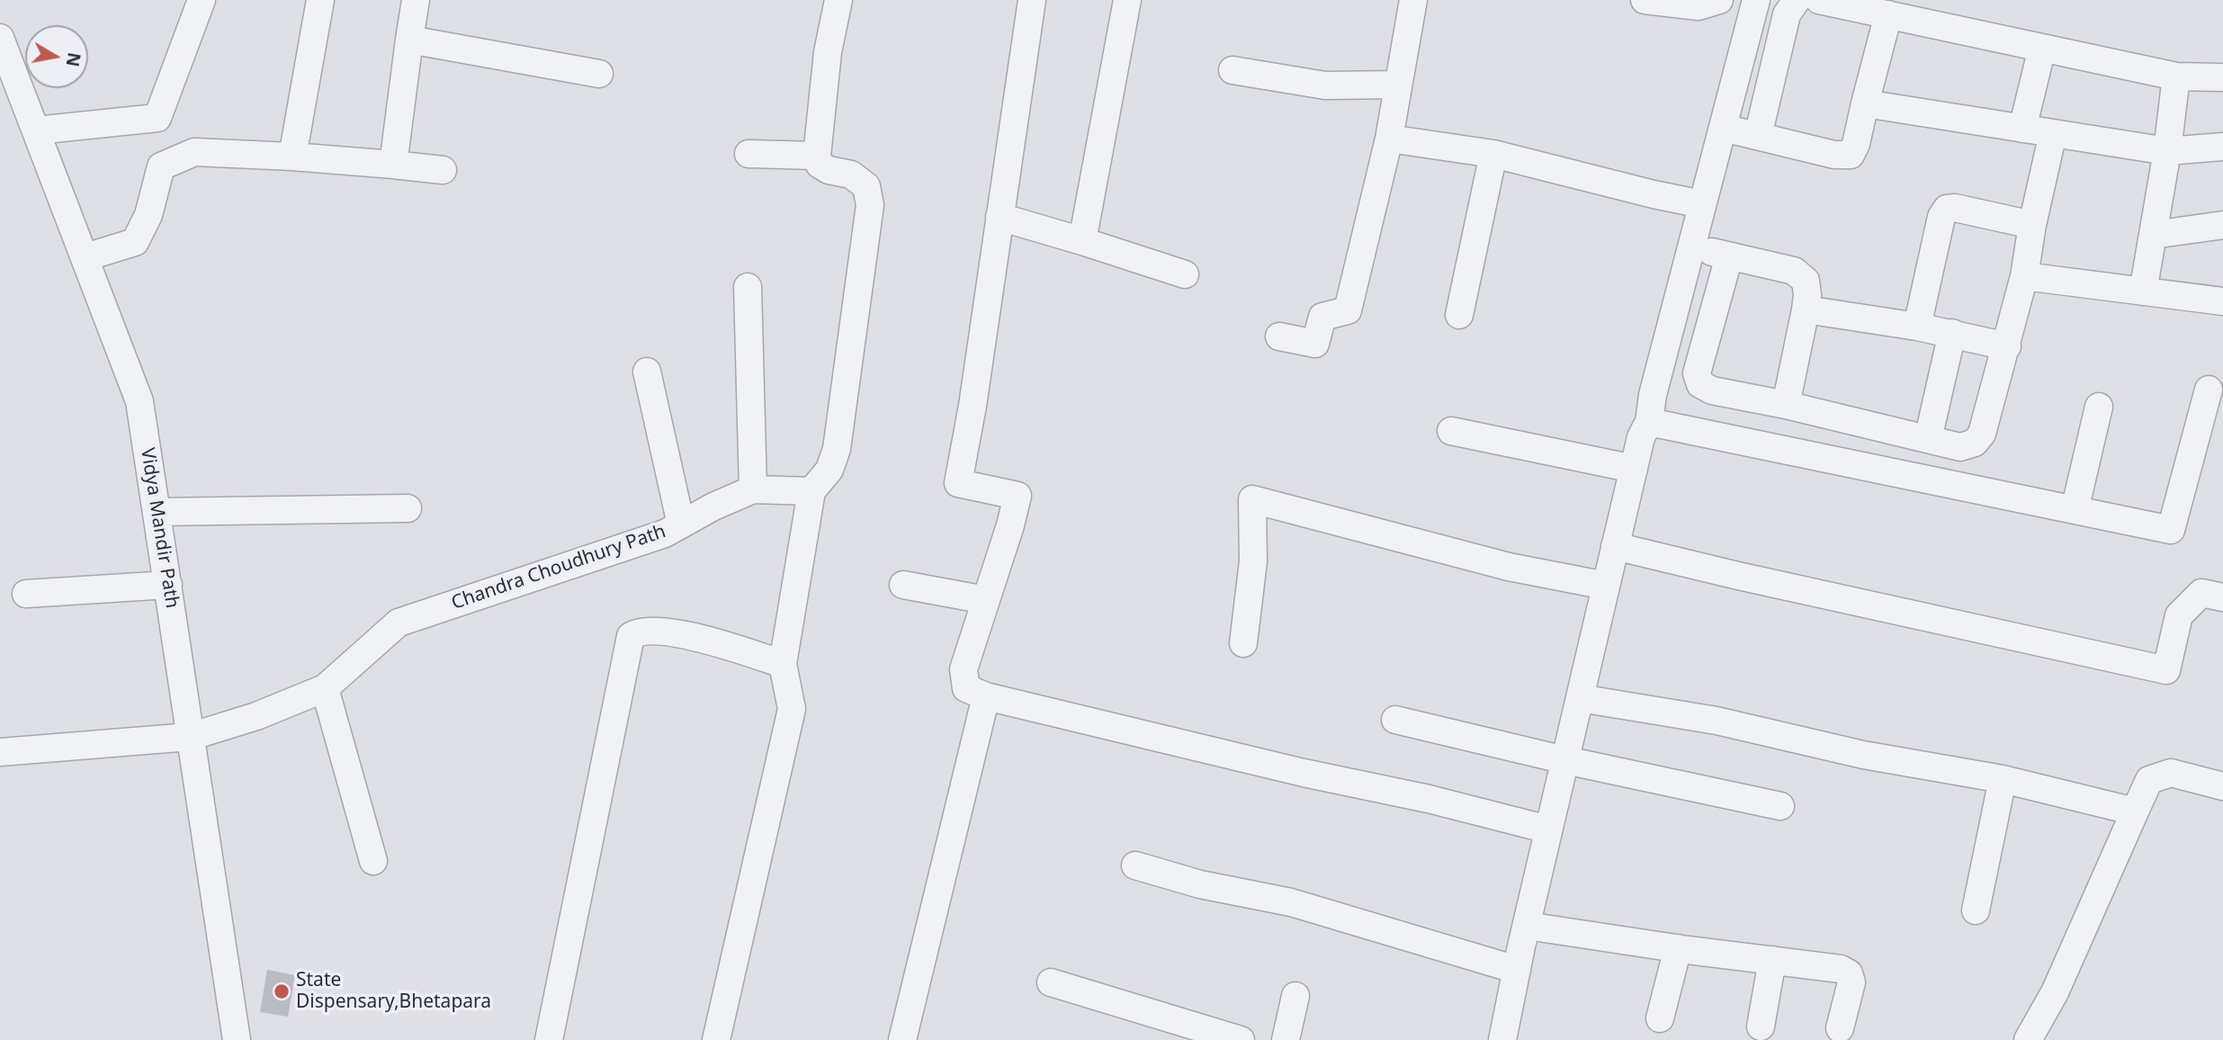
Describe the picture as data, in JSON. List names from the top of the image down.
{
  "streets": {
    "street": ["Vidya Mandir Path", "Chandra Choudhury Path"]
  },
  "crossings": [
    ["Vidya Mandir Path", "Chandra Choudhury Path"]
  ],
  "places": ["State Dispensary,Bhetapara"],
  "north": "right"
}
